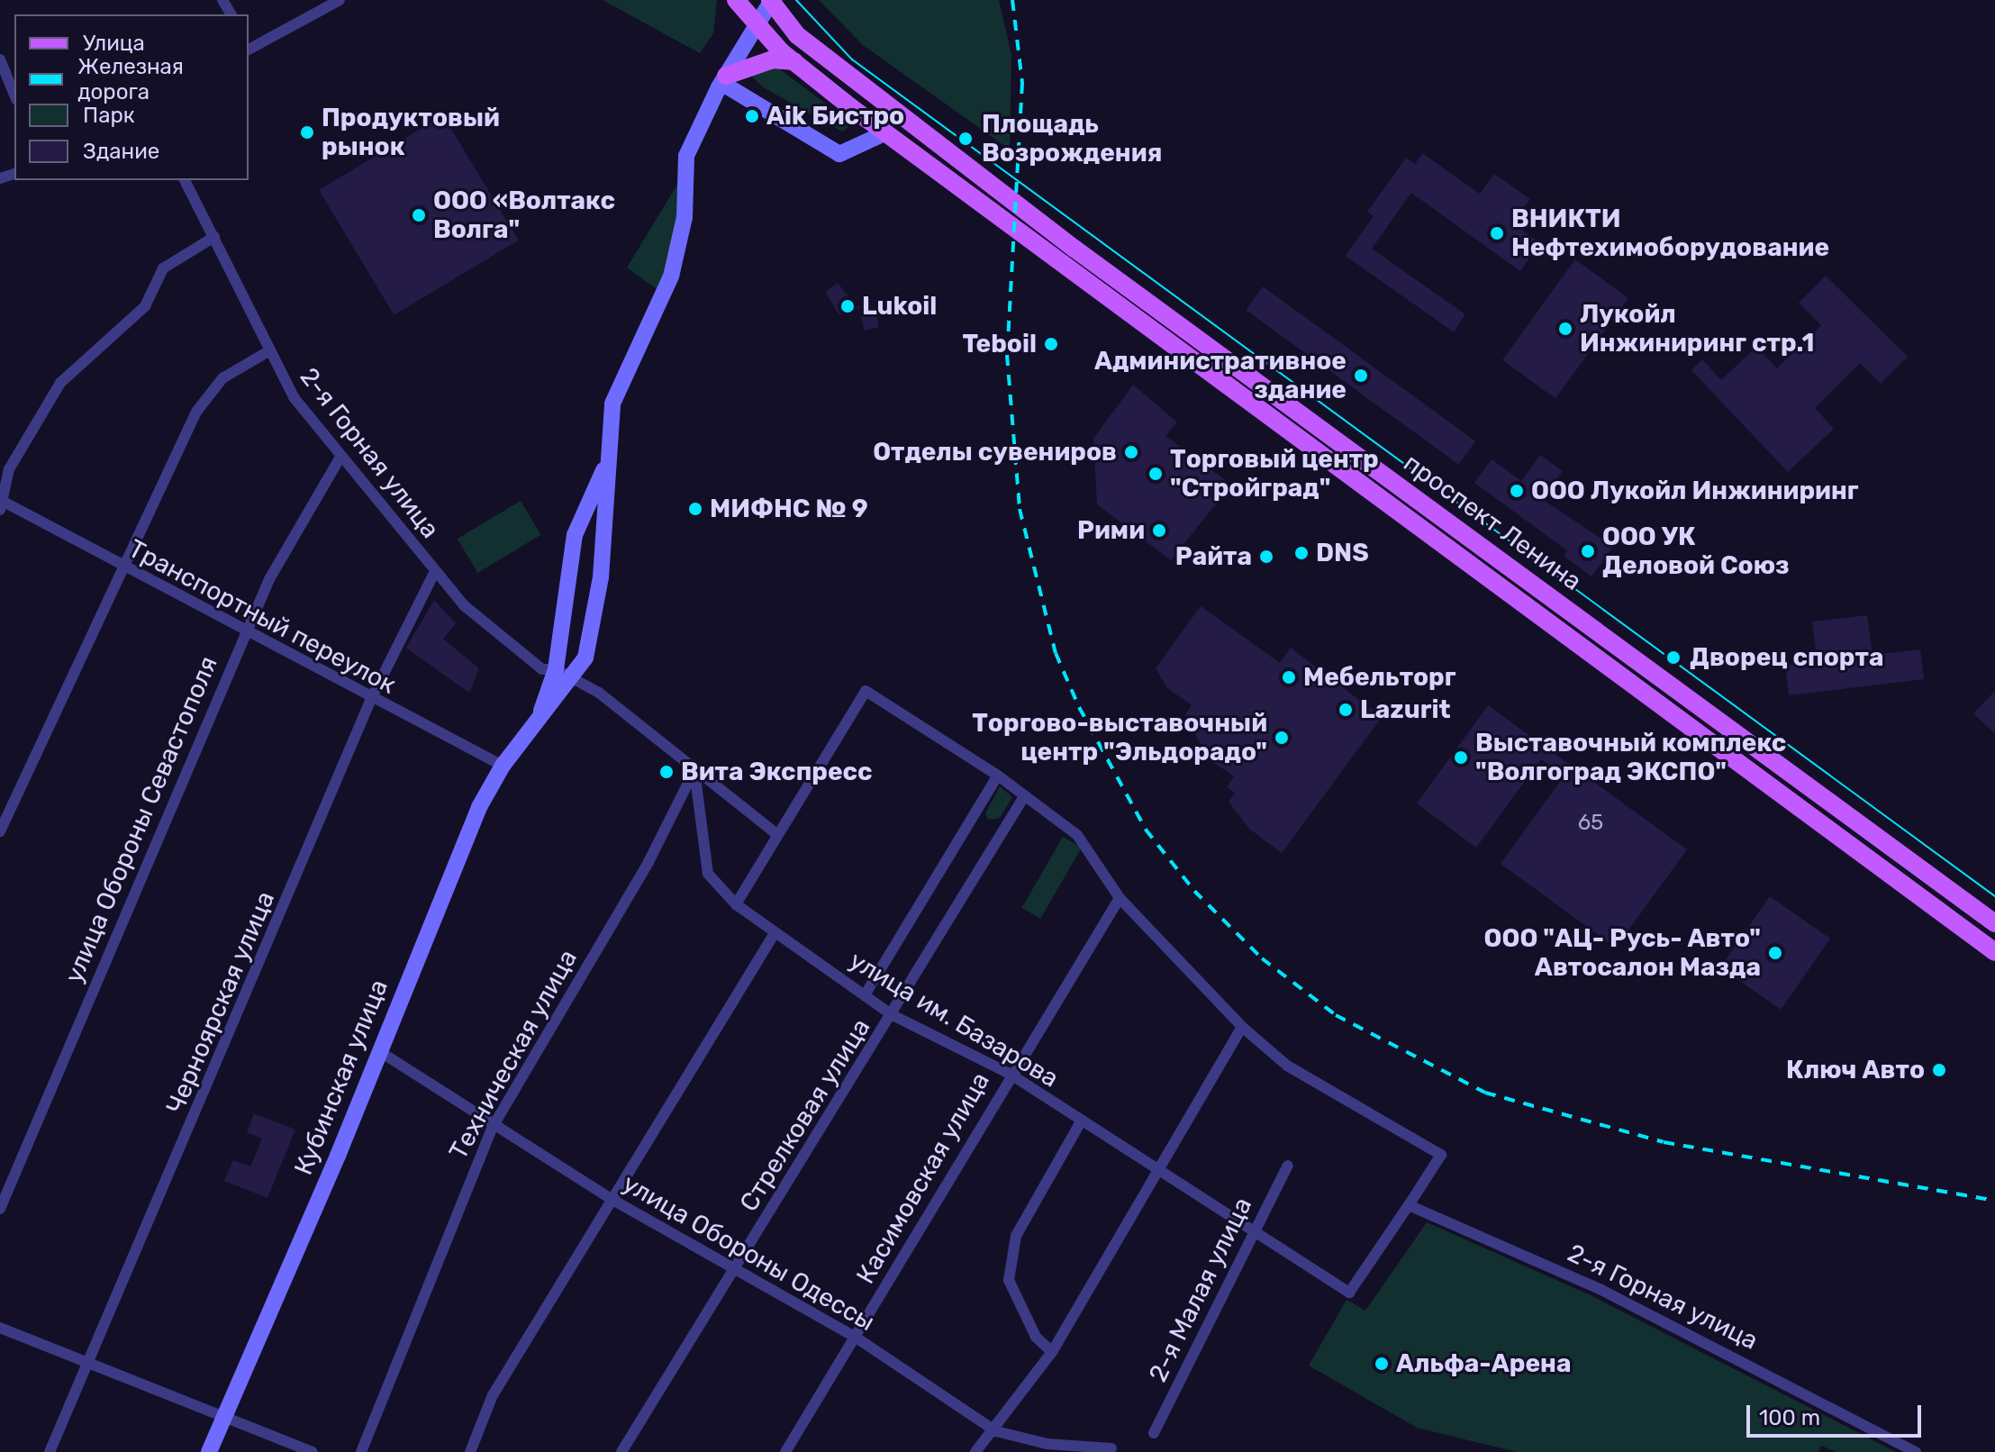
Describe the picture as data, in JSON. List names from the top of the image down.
{
  "streets": {
    "main road": ["проспект Ленина"],
    "street": [
      "2-я Горная улица",
      "Транспортный переулок",
      "улица Обороны Севастополя",
      "Черноярская улица",
      "улица им. Базарова",
      "Техническая улица",
      "Кубинская улица",
      "Стрелковая улица",
      "Касимовская улица",
      "улица Обороны Одессы",
      "2-я Малая улица"
    ]
  },
  "crossings": [
    ["2-я Горная улица", "улица Обороны Севастополя"],
    ["2-я Горная улица", "Черноярская улица"],
    ["2-я Горная улица", "улица им. Базарова"],
    ["2-я Горная улица", "Кубинская улица"],
    ["проспект Ленина", "Кубинская улица"],
    ["Транспортный переулок", "улица Обороны Севастополя"],
    ["Транспортный переулок", "Черноярская улица"],
    ["Транспортный переулок", "Кубинская улица"],
    ["улица им. Базарова", "Техническая улица"],
    ["улица им. Базарова", "Стрелковая улица"],
    ["улица им. Базарова", "Касимовская улица"],
    ["улица им. Базарова", "2-я Малая улица"],
    ["Техническая улица", "улица Обороны Одессы"],
    ["Кубинская улица", "улица Обороны Одессы"],
    ["Стрелковая улица", "улица Обороны Одессы"],
    ["Касимовская улица", "улица Обороны Одессы"]
  ],
  "places": [
    "Aik Бистро",
    "Продуктовый рынок",
    "Площадь Возрождения",
    "ООО «Волтакс Волга\"",
    "ВНИКТИ Нефтехимоборудование",
    "Lukoil",
    "Лукойл Инжиниринг стр.1",
    "Teboil",
    "Административное здание",
    "Отделы сувениров",
    "Торговый центр \"Стройград\"",
    "ООО Лукойл Инжиниринг",
    "МИФНС № 9",
    "Рими",
    "ООО УК Деловой Союз",
    "DNS",
    "Райта",
    "Дворец спорта",
    "Мебельторг",
    "Lazurit",
    "Торгово-выставочный центр \"Эльдорадо\"",
    "Выставочный комплекс \"Волгоград ЭКСПО\"",
    "Вита Экспресс",
    "ООО \"АЦ- Русь- Авто\" Автосалон Мазда",
    "Ключ Авто",
    "Альфа-Арена"
  ],
  "house_numbers": ["65"],
  "legend": [
    "Улица",
    "Железная дорога",
    "Парк",
    "Здание"
  ],
  "scale_bar": "100 m"
}
